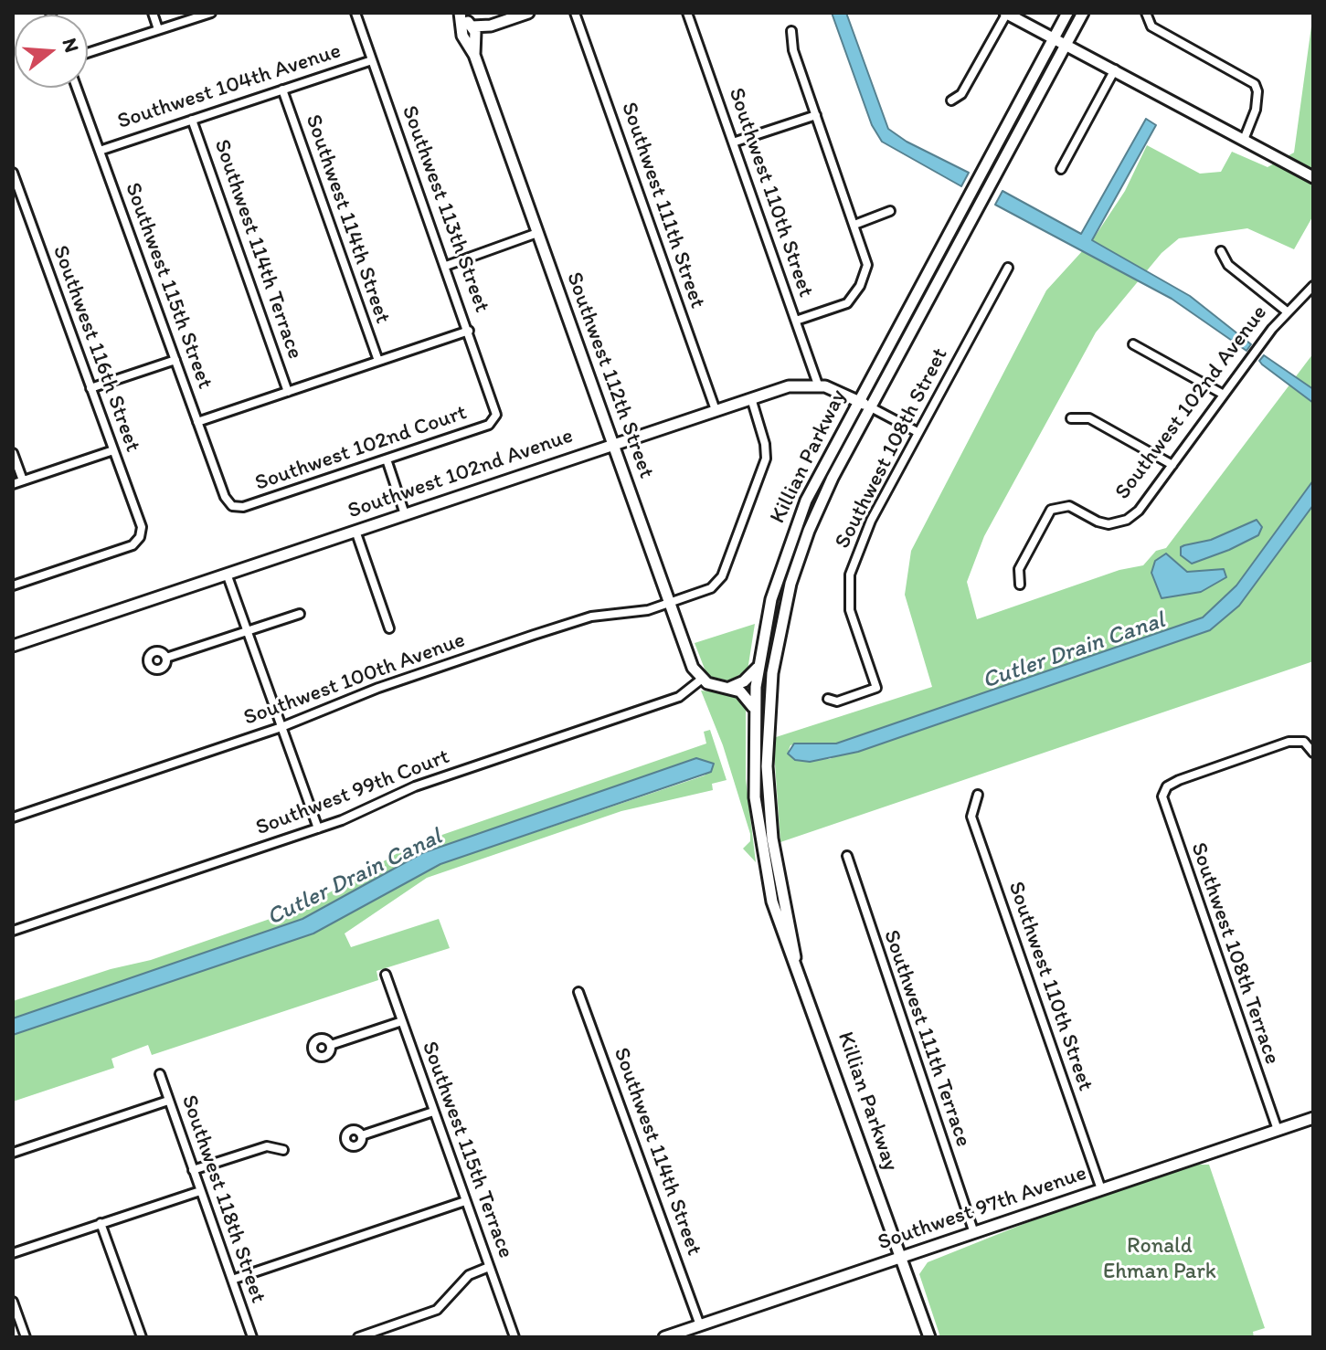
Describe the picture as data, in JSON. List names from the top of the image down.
{
  "streets": {
    "street": [
      "Southwest 104th Avenue",
      "Southwest 110th Street",
      "Southwest 111th Street",
      "Southwest 113th Street",
      "Southwest 114th Street",
      "Southwest 114th Terrace",
      "Southwest 115th Street",
      "Southwest 116th Street",
      "Southwest 112th Street",
      "Southwest 102nd Avenue",
      "Southwest 102nd Court",
      "Southwest 108th Street",
      "Killian Parkway",
      "Southwest 100th Avenue",
      "Southwest 99th Court",
      "Southwest 108th Terrace",
      "Southwest 111th Terrace",
      "Southwest 115th Terrace",
      "Southwest 118th Street",
      "Southwest 97th Avenue"
    ]
  },
  "crossings": [
    ["Southwest 104th Avenue", "Southwest 113th Street"],
    ["Southwest 104th Avenue", "Southwest 114th Street"],
    ["Southwest 104th Avenue", "Southwest 114th Terrace"],
    ["Southwest 104th Avenue", "Southwest 115th Street"],
    ["Southwest 110th Street", "Southwest 102nd Avenue"],
    ["Southwest 110th Street", "Southwest 97th Avenue"],
    ["Southwest 111th Street", "Southwest 102nd Avenue"],
    ["Southwest 113th Street", "Southwest 102nd Court"],
    ["Southwest 114th Street", "Southwest 97th Avenue"],
    ["Southwest 115th Street", "Southwest 102nd Court"],
    ["Southwest 112th Street", "Southwest 102nd Avenue"],
    ["Southwest 112th Street", "Southwest 100th Avenue"],
    ["Southwest 112th Street", "Southwest 99th Court"],
    ["Southwest 102nd Avenue", "Southwest 108th Street"],
    ["Southwest 102nd Avenue", "Killian Parkway"],
    ["Southwest 102nd Avenue", "Southwest 100th Avenue"],
    ["Killian Parkway", "Southwest 97th Avenue"],
    ["Southwest 108th Terrace", "Southwest 97th Avenue"],
    ["Southwest 111th Terrace", "Southwest 97th Avenue"]
  ],
  "water": ["Cutler Drain Canal"],
  "parks": ["Ronald Ehman Park"],
  "north": "right"
}
